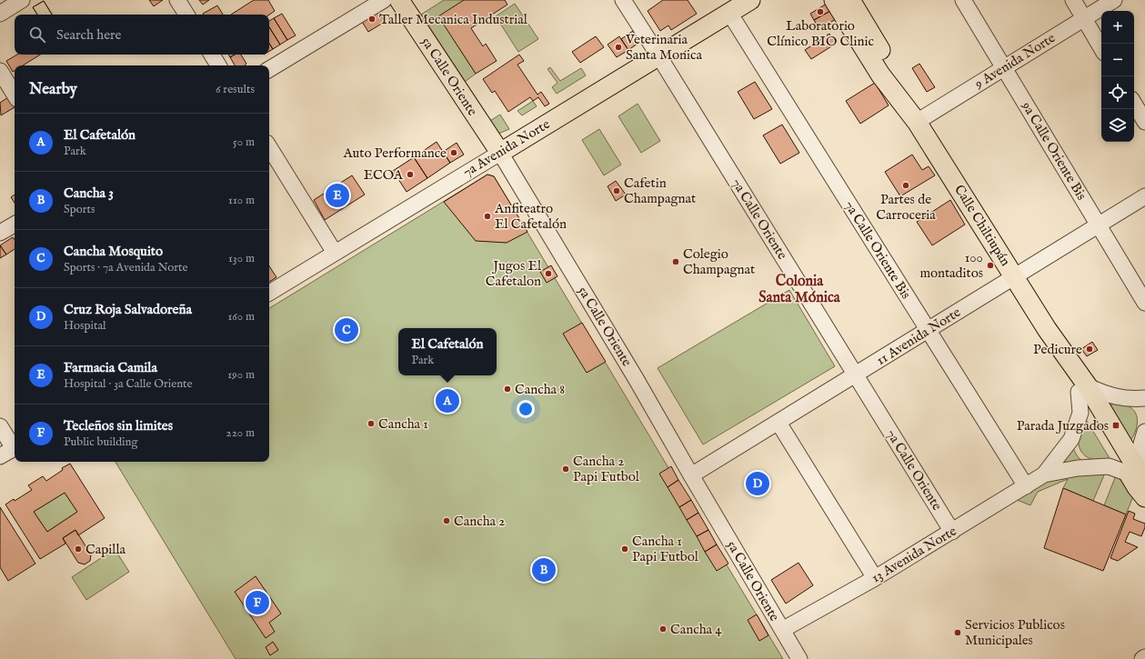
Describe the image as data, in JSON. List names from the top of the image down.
{
  "streets": {
    "main road": ["5a Calle Oriente", "7a Avenida Norte", "Calle Chiltiupán"],
    "street": [
      "9 Avenida Norte",
      "9a Calle Oriente Bis",
      "7a Calle Oriente",
      "7a Calle Oriente Bis",
      "11 Avenida Norte",
      "13 Avenida Norte"
    ]
  },
  "crossings": [
    ["9 Avenida Norte", "9a Calle Oriente Bis"],
    ["9 Avenida Norte", "Calle Chiltiupán"],
    ["5a Calle Oriente", "7a Avenida Norte"],
    ["5a Calle Oriente", "11 Avenida Norte"],
    ["5a Calle Oriente", "13 Avenida Norte"],
    ["7a Avenida Norte", "7a Calle Oriente"],
    ["7a Avenida Norte", "7a Calle Oriente Bis"],
    ["9a Calle Oriente Bis", "11 Avenida Norte"],
    ["7a Calle Oriente", "11 Avenida Norte"],
    ["7a Calle Oriente", "13 Avenida Norte"],
    ["Calle Chiltiupán", "11 Avenida Norte"],
    ["Calle Chiltiupán", "13 Avenida Norte"],
    ["7a Calle Oriente Bis", "11 Avenida Norte"],
    ["7a Calle Oriente Bis", "13 Avenida Norte"]
  ],
  "districts": ["Colonia Santa Mónica"],
  "places": {
    "other": [
      "Laboratorio Clínico BIO Clinic",
      "Taller Mecanica Industrial",
      "Veterinaria Santa Monica",
      "Auto Performance",
      "ECOA",
      "Partes de Carroceria",
      "Cafetin Champagnat",
      "Anfiteatro El Cafetalón",
      "Colegio Champagnat",
      "100 montaditos",
      "Jugos El Cafetalon",
      "Pedicure",
      "Cancha 8",
      "Cancha 1",
      "Cancha 2 Papi Futbol",
      "Cancha 2",
      "Capilla",
      "Cancha 1 Papi Futbol",
      "Cancha 4",
      "Servicios Publicos Municipales"
    ],
    "transit": ["Parada Juzgados"]
  },
  "page": {
    "map_buttons": ["+", "−"],
    "search": "Search here",
    "heading": ["Nearby", "6 results"],
    "list": [
      {
        "mark": "A",
        "name": "El Cafetalón",
        "note": "Park",
        "value": "50 m"
      },
      {
        "mark": "B",
        "name": "Cancha 3",
        "note": "Sports",
        "value": "110 m"
      },
      {
        "mark": "C",
        "name": "Cancha Mosquito",
        "note": "Sports · 7a Avenida Norte",
        "value": "130 m"
      },
      {
        "mark": "D",
        "name": "Cruz Roja Salvadoreña",
        "note": "Hospital",
        "value": "160 m"
      },
      {
        "mark": "E",
        "name": "Farmacia Camila",
        "note": "Hospital · 3a Calle Oriente",
        "value": "190 m"
      },
      {
        "mark": "F",
        "name": "Tecleños sin limites",
        "note": "Public building",
        "value": "220 m"
      }
    ],
    "pins": [
      "E",
      "C",
      "A",
      "D",
      "B",
      "F"
    ],
    "popup": ["El Cafetalón", "Park"]
  }
}
